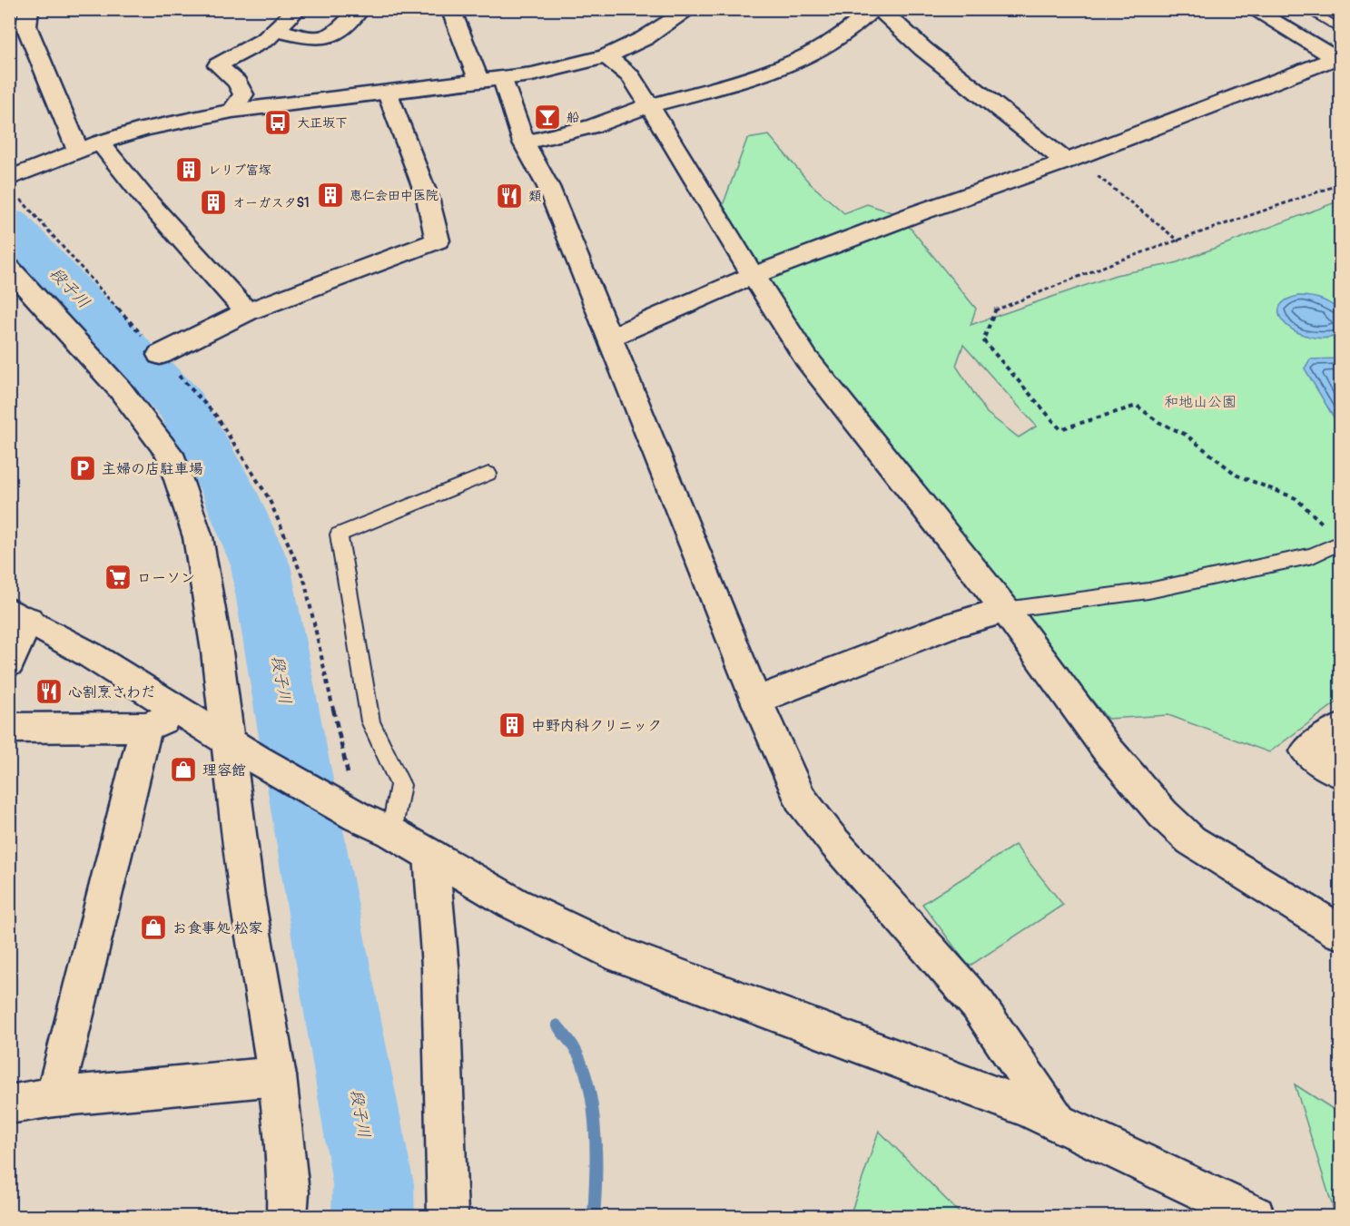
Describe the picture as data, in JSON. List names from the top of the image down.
{
  "water": ["段子川"],
  "parks": ["和地山公園"],
  "places": {
    "bar": ["船"],
    "bus stop": ["大正坂下"],
    "building": [
      "レリブ富塚",
      "恵仁会田中医院",
      "オーガスタS1",
      "中野内科クリニック"
    ],
    "restaurant": ["類", "心割烹さわだ"],
    "parking": ["主婦の店駐車場"],
    "supermarket": ["ローソン"],
    "shop": ["理容館", "お食事処 松家"]
  }
}
